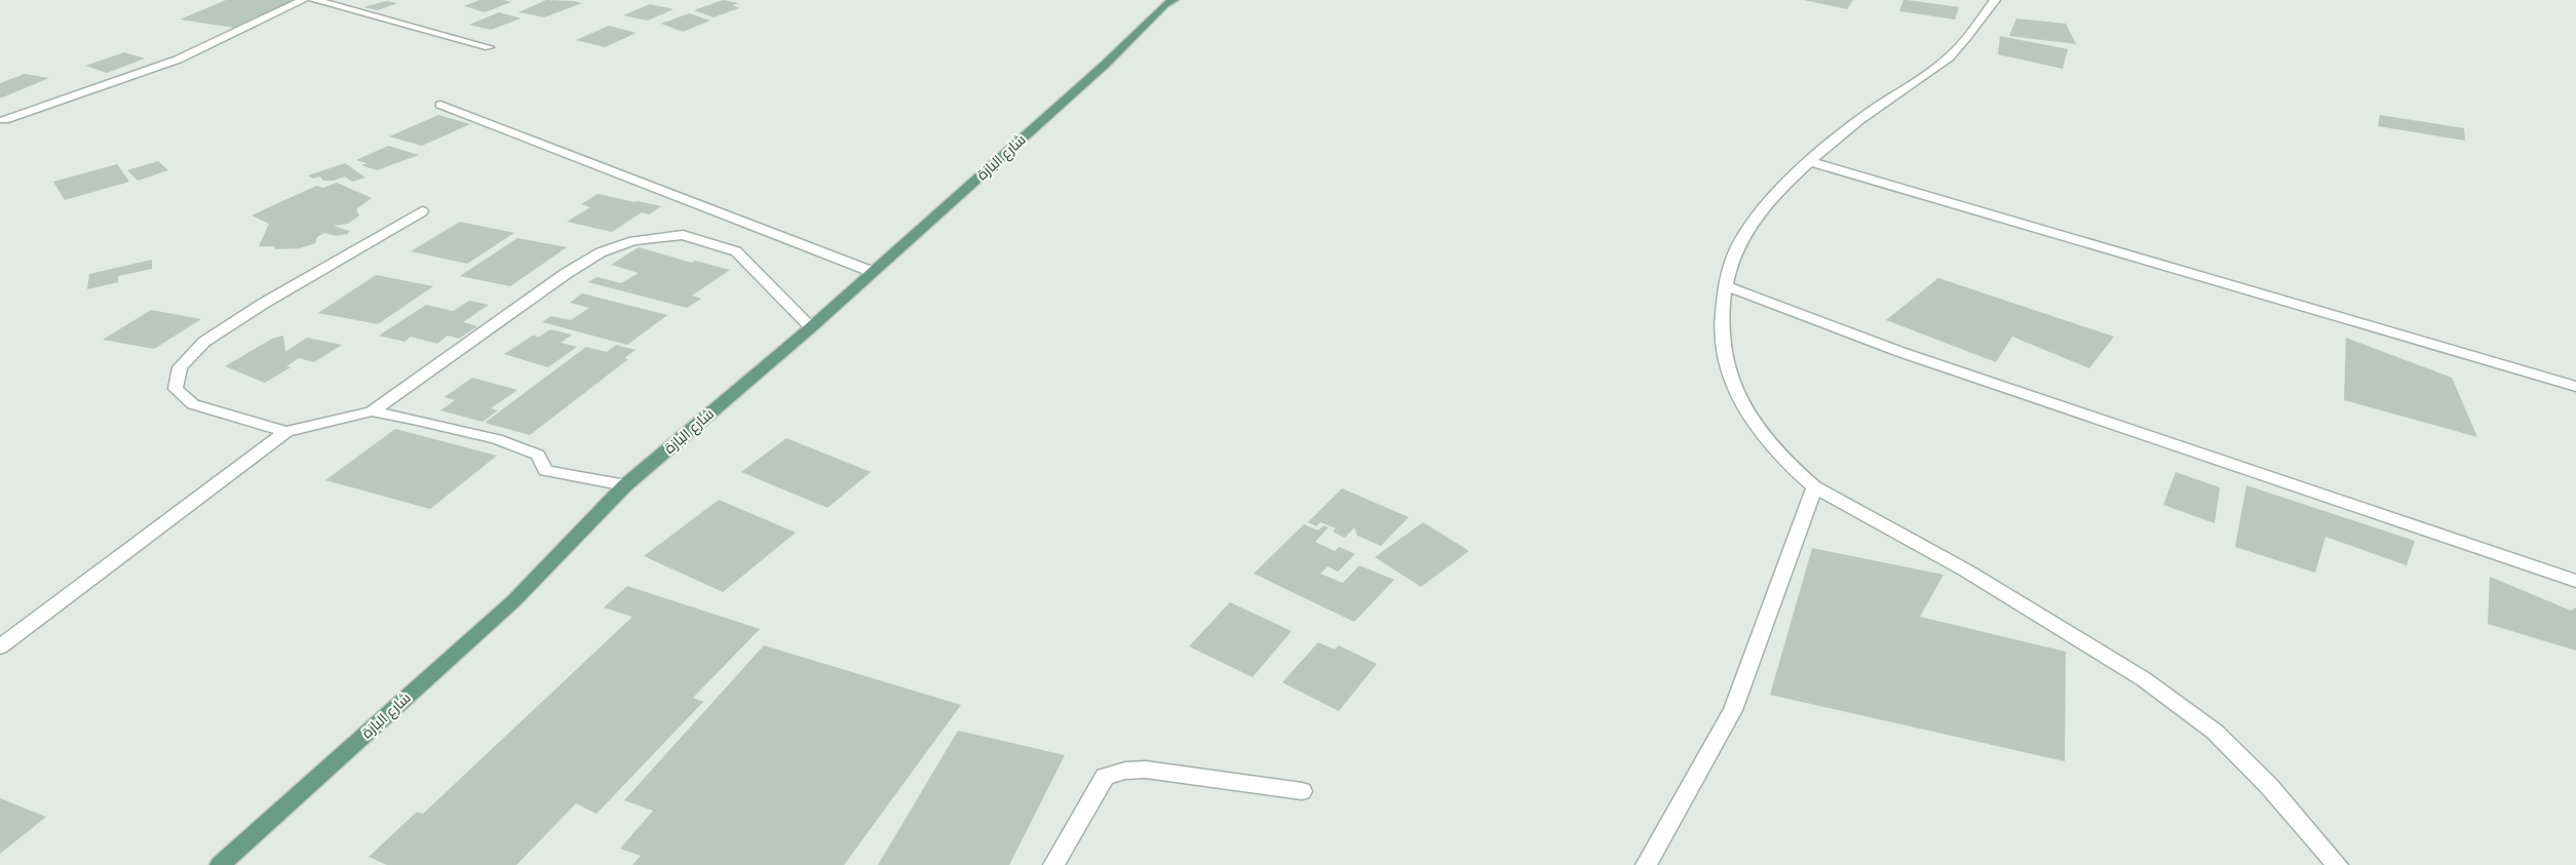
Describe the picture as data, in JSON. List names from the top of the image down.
{
  "streets": {
    "main road": ["شارع البازة"]
  }
}
